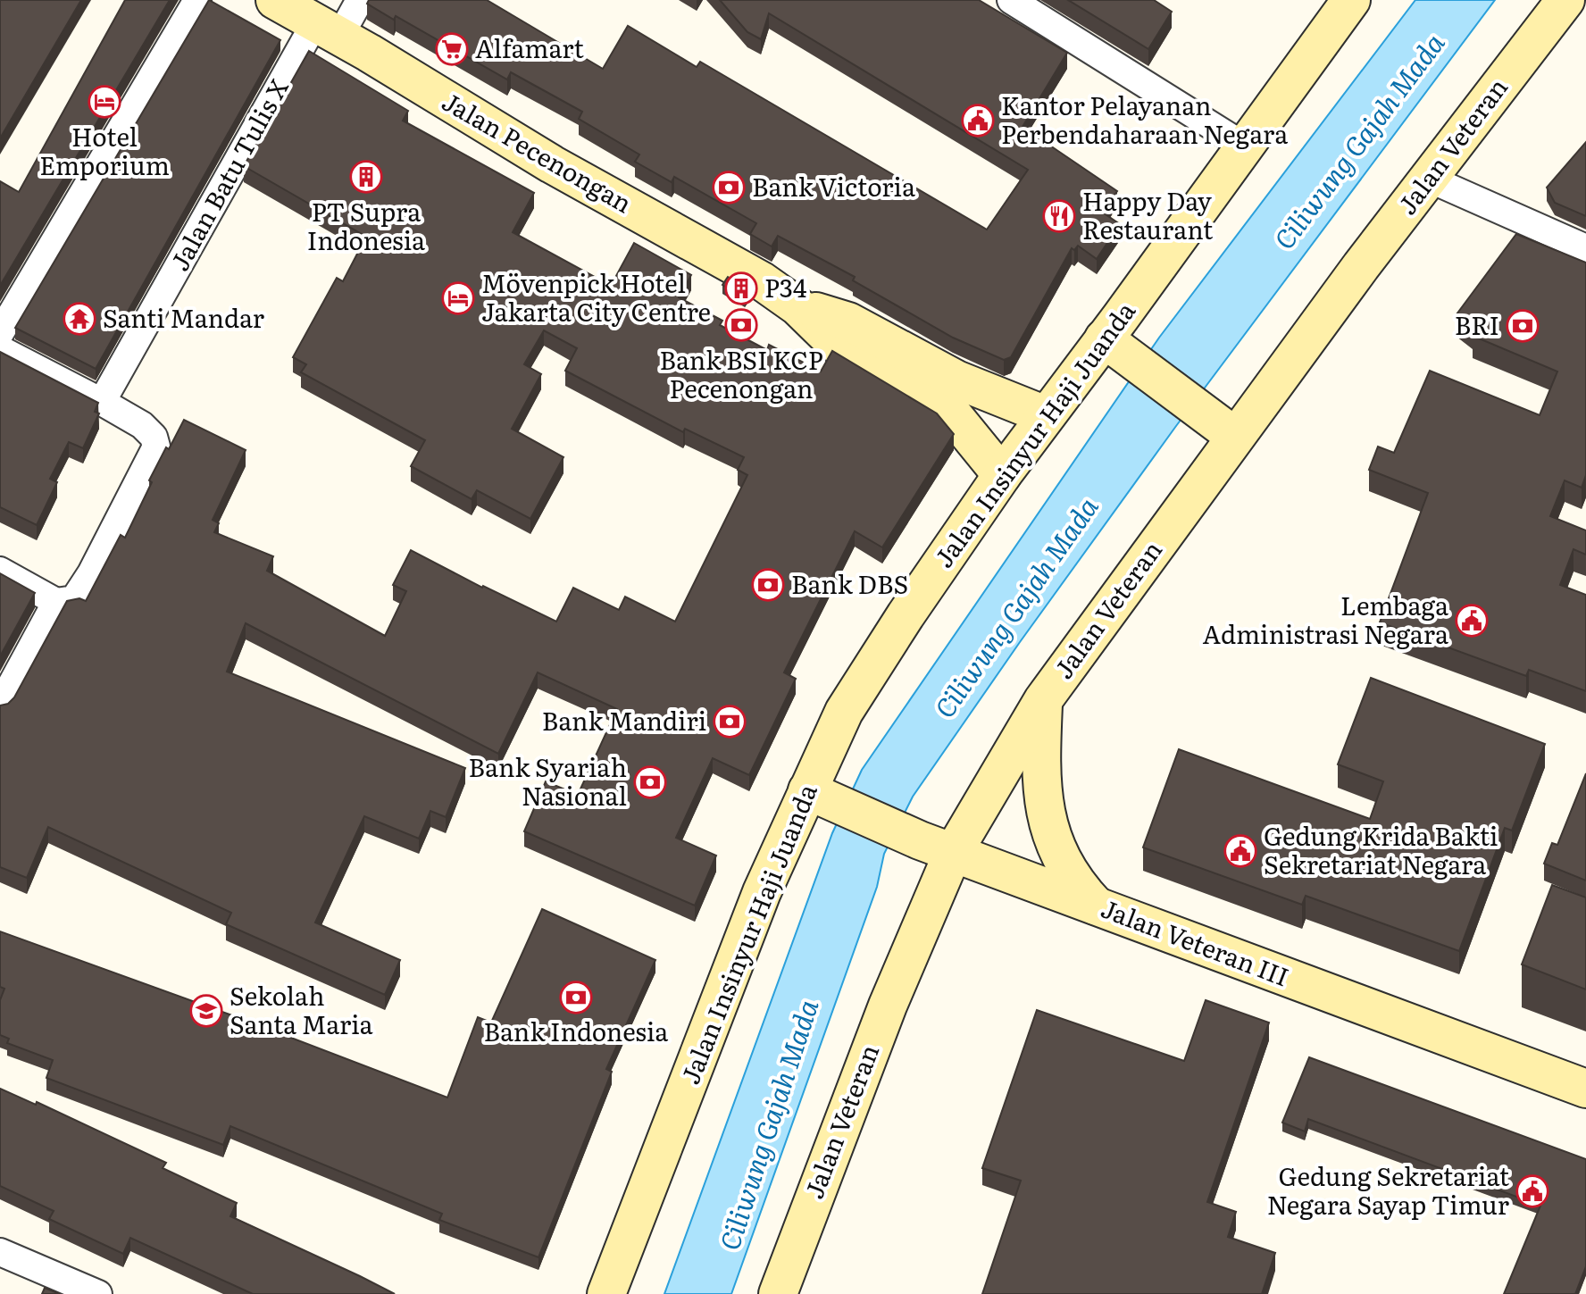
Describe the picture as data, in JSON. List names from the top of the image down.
{
  "streets": {
    "main road": [
      "Jalan Veteran",
      "Jalan Pecenongan",
      "Jalan Insinyur Haji Juanda",
      "Jalan Veteran III"
    ],
    "street": ["Jalan Batu Tulis X"]
  },
  "crossings": [
    ["Jalan Veteran", "Jalan Veteran III"],
    ["Jalan Pecenongan", "Jalan Batu Tulis X"],
    ["Jalan Pecenongan", "Jalan Insinyur Haji Juanda"],
    ["Jalan Insinyur Haji Juanda", "Jalan Veteran III"]
  ],
  "water": ["Ciliwung Gajah Mada"],
  "places": {
    "supermarket": ["Alfamart"],
    "hotel": ["Hotel Emporium", "Mövenpick Hotel Jakarta City Centre"],
    "public building": [
      "Kantor Pelayanan Perbendaharaan Negara",
      "Lembaga Administrasi Negara",
      "Gedung Krida Bakti Sekretariat Negara",
      "Gedung Sekretariat Negara Sayap Timur"
    ],
    "building": ["PT Supra Indonesia", "P34"],
    "bank": [
      "Bank Victoria",
      "Bank BSI KCP Pecenongan",
      "BRI",
      "Bank DBS",
      "Bank Mandiri",
      "Bank Syariah Nasional",
      "Bank Indonesia"
    ],
    "restaurant": ["Happy Day Restaurant"],
    "temple": ["Santi Mandar"],
    "school or university": ["Sekolah Santa Maria"]
  }
}
